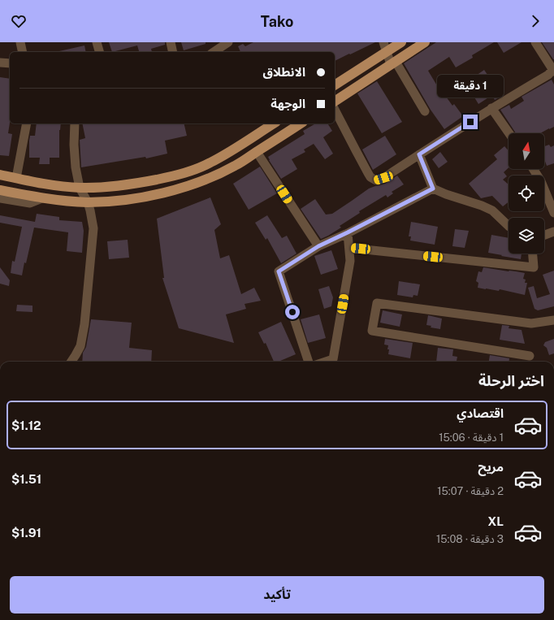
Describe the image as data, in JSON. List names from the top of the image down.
{
  "north": "top",
  "page": {
    "header": "Tako",
    "banner": ["الانطلاق", "الوجهة"],
    "bubble": "1 دقيقة",
    "heading": "اختر الرحلة",
    "list": [
      {
        "name": "اقتصادي",
        "note": "1 دقيقة · 15:06",
        "value": "$1.12"
      },
      {
        "name": "مريح",
        "note": "2 دقيقة · 15:07",
        "value": "$1.51"
      },
      {
        "name": "XL",
        "note": "3 دقيقة · 15:08",
        "value": "$1.91"
      }
    ],
    "buttons": "تأكيد"
  }
}
